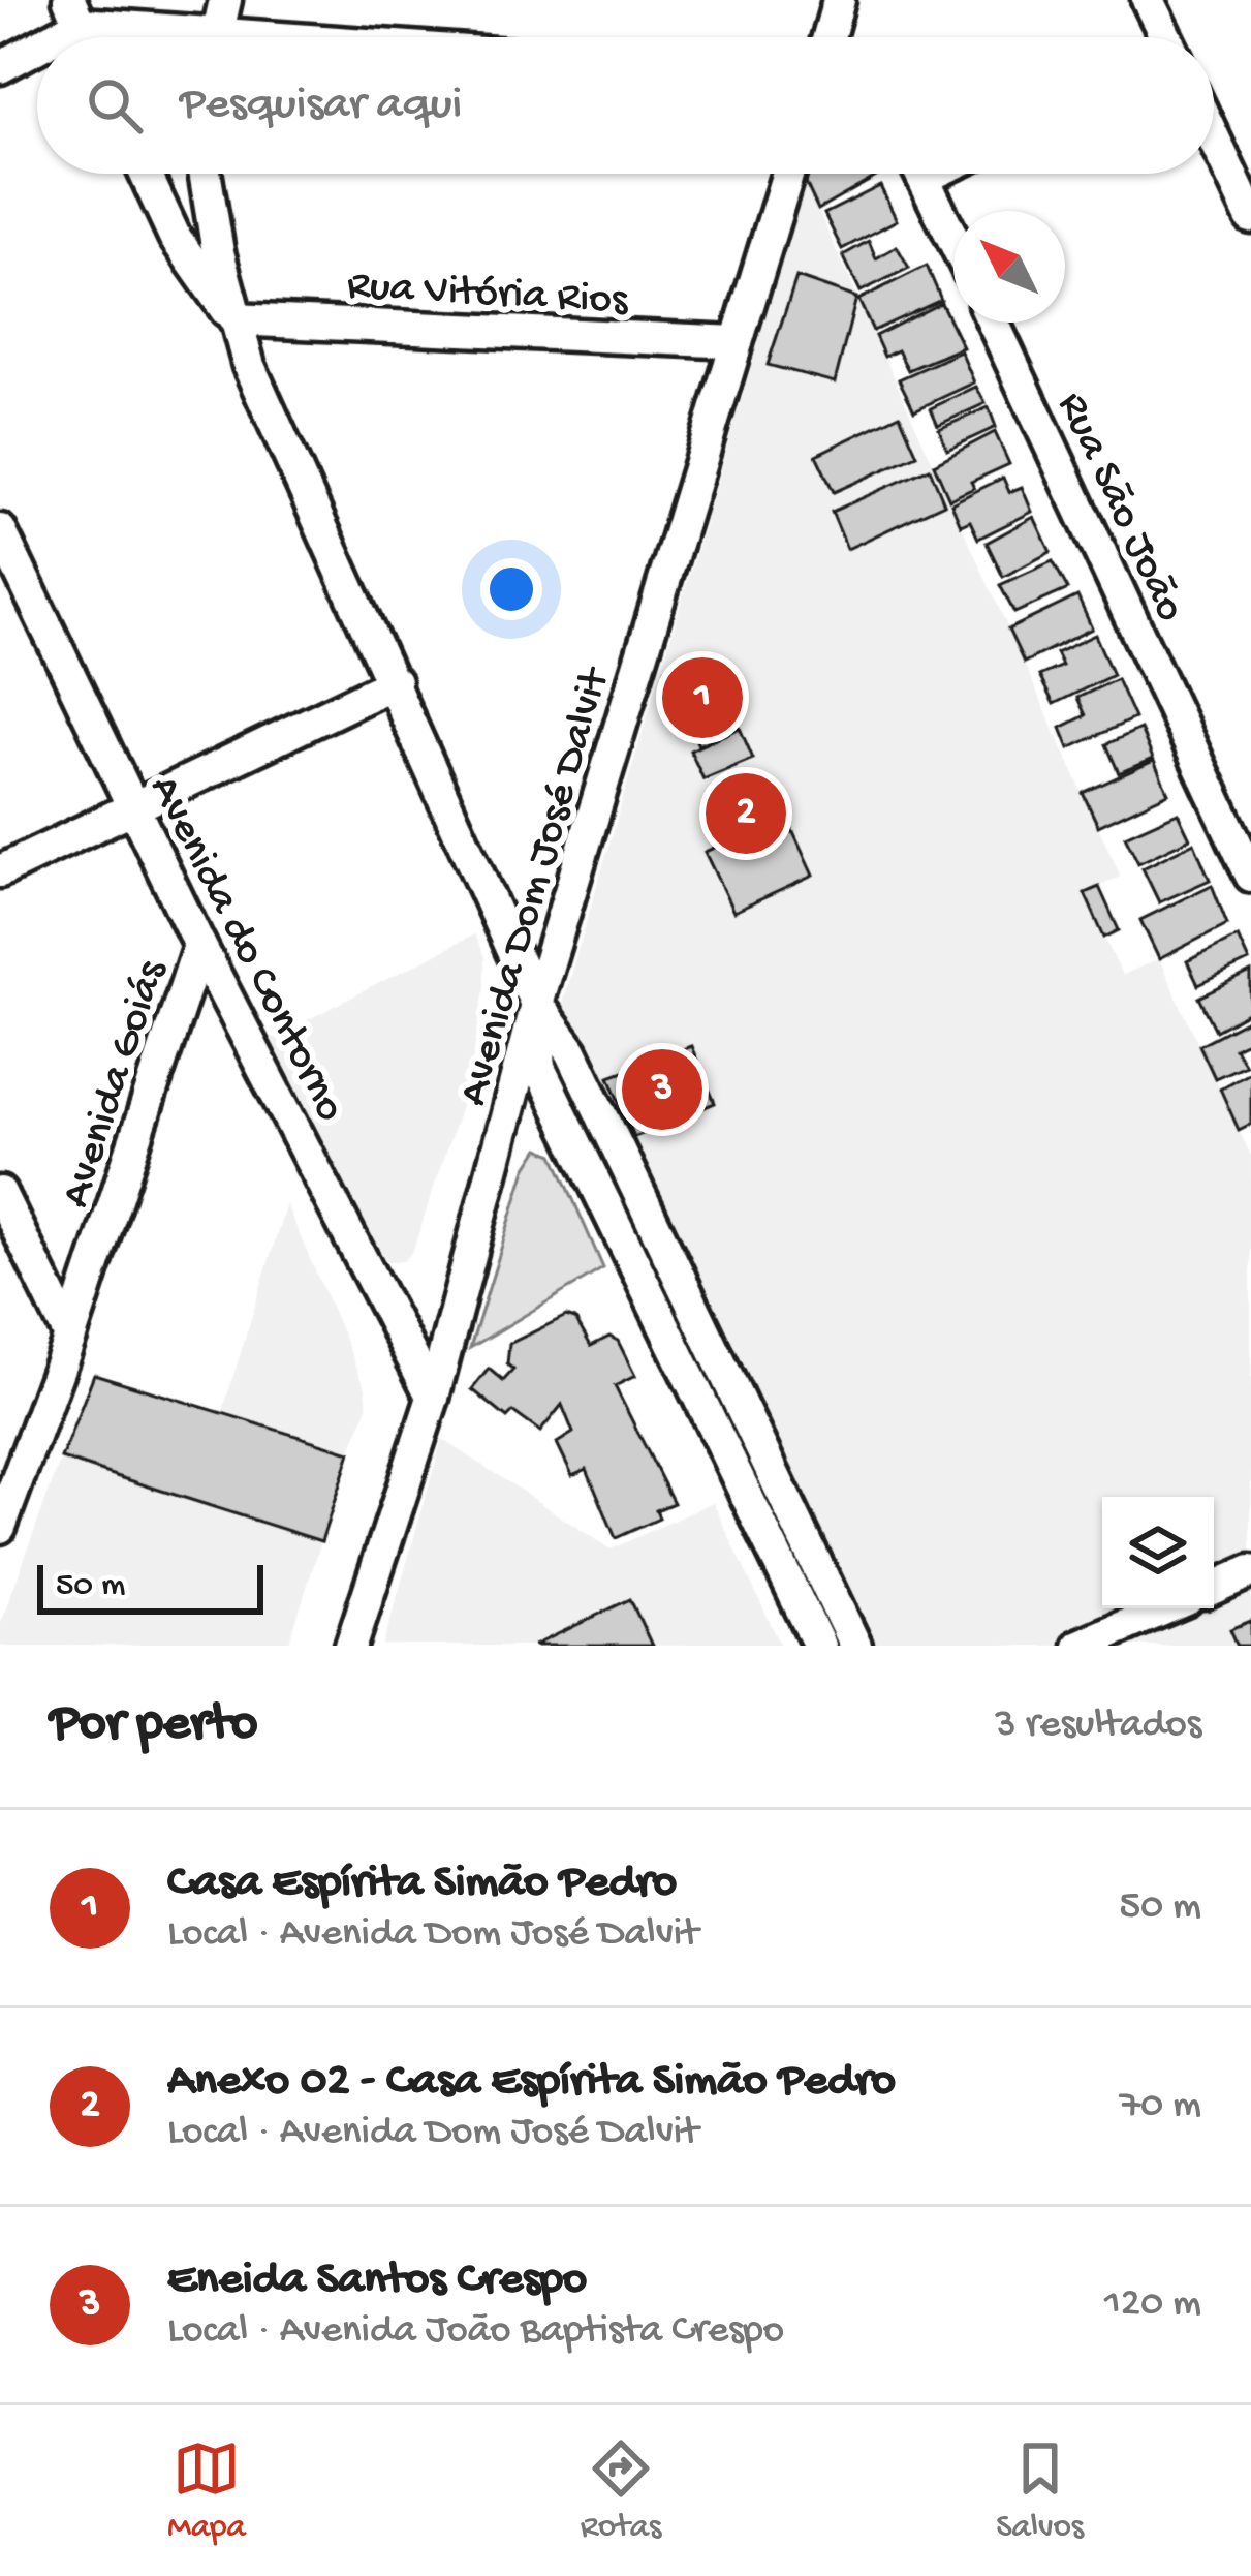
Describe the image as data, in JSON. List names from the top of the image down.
{
  "streets": {
    "street": [
      "Rua Vitória Rios",
      "Rua São João",
      "Avenida Dom José Dalvit",
      "Avenida do Contorno",
      "Avenida Goiás"
    ]
  },
  "crossings": [
    ["Rua Vitória Rios", "Avenida Dom José Dalvit"],
    ["Avenida Dom José Dalvit", "Avenida do Contorno"],
    ["Avenida do Contorno", "Avenida Goiás"]
  ],
  "scale_bar": "50 m",
  "north": "top left",
  "page": {
    "search": "Pesquisar aqui",
    "pins": ["1", "2", "3"],
    "scale": "50 m",
    "heading": ["Por perto", "3 resultados"],
    "list": [
      {
        "mark": "1",
        "name": "Casa Espírita Simão Pedro",
        "note": "Local · Avenida Dom José Dalvit",
        "value": "50 m"
      },
      {
        "mark": "2",
        "name": "Anexo 02 - Casa Espírita Simão Pedro",
        "note": "Local · Avenida Dom José Dalvit",
        "value": "70 m"
      },
      {
        "mark": "3",
        "name": "Eneida Santos Crespo",
        "note": "Local · Avenida João Baptista Crespo",
        "value": "120 m"
      }
    ],
    "nav": ["Mapa", "Rotas", "Salvos"]
  }
}
